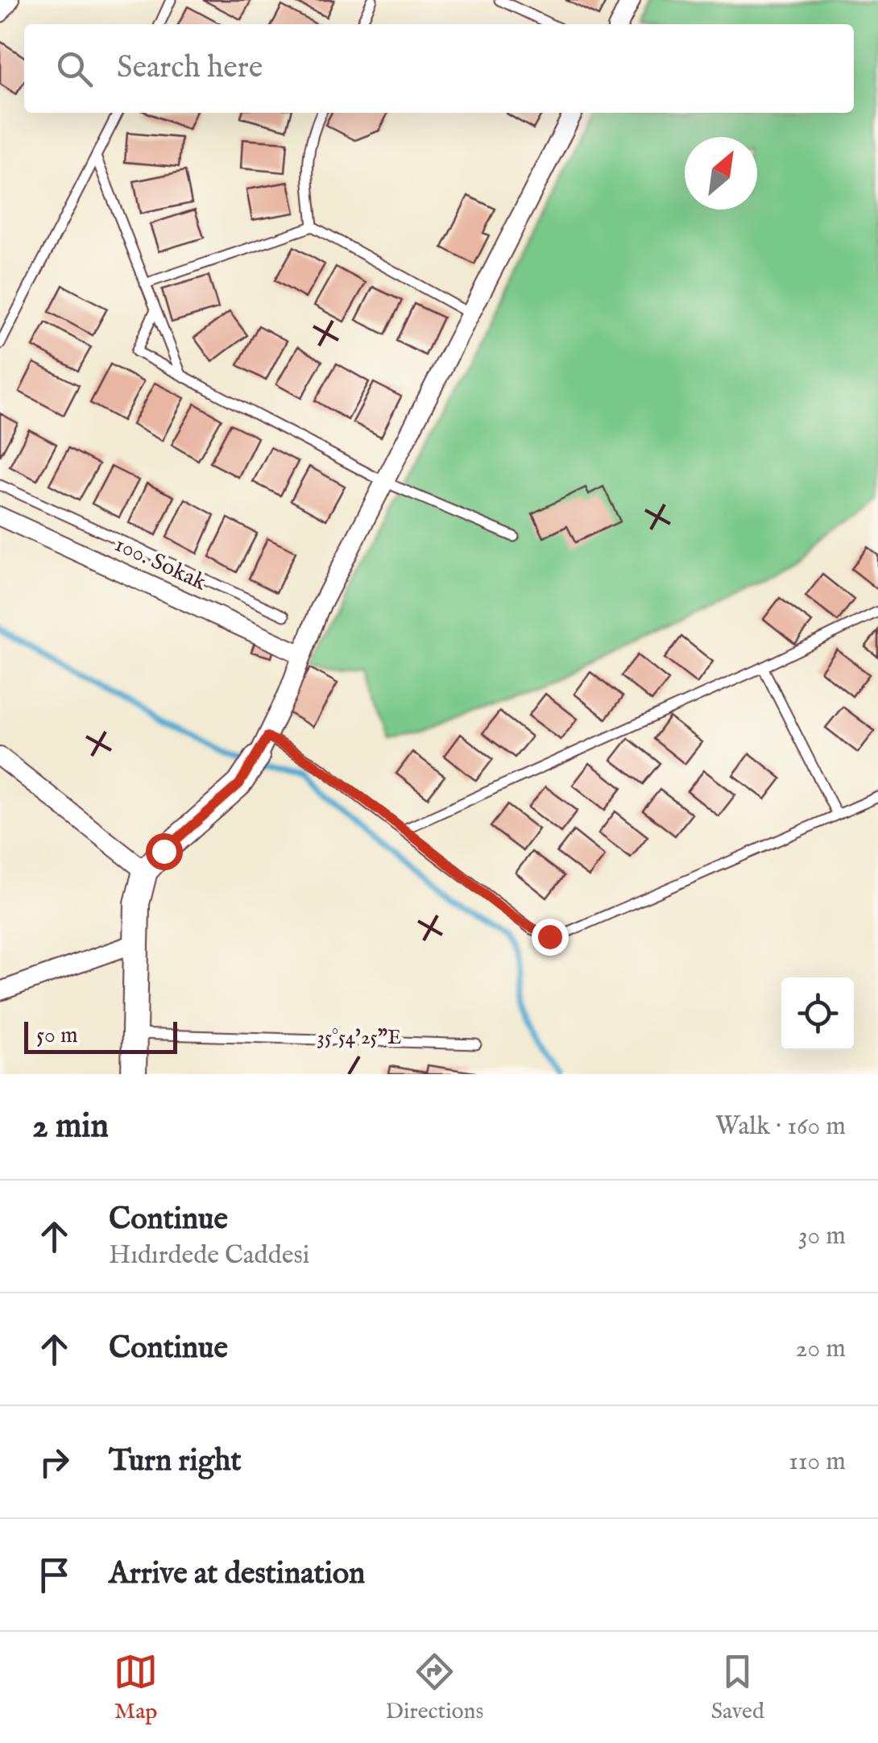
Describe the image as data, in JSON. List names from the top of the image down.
{
  "streets": {
    "street": ["100. Sokak"]
  },
  "scale_bar": "50 m",
  "north": "top right",
  "page": {
    "search": "Search here",
    "scale": "50 m",
    "heading": ["2 min", "Walk · 160 m"],
    "list": [
      ["Continue", "Hıdırdede Caddesi", "30 m"],
      ["Continue", "20 m"],
      ["Turn right", "110 m"],
      "Arrive at destination"
    ],
    "nav": ["Map", "Directions", "Saved"]
  },
  "coordinates": ["35°54'25\"E"]
}
